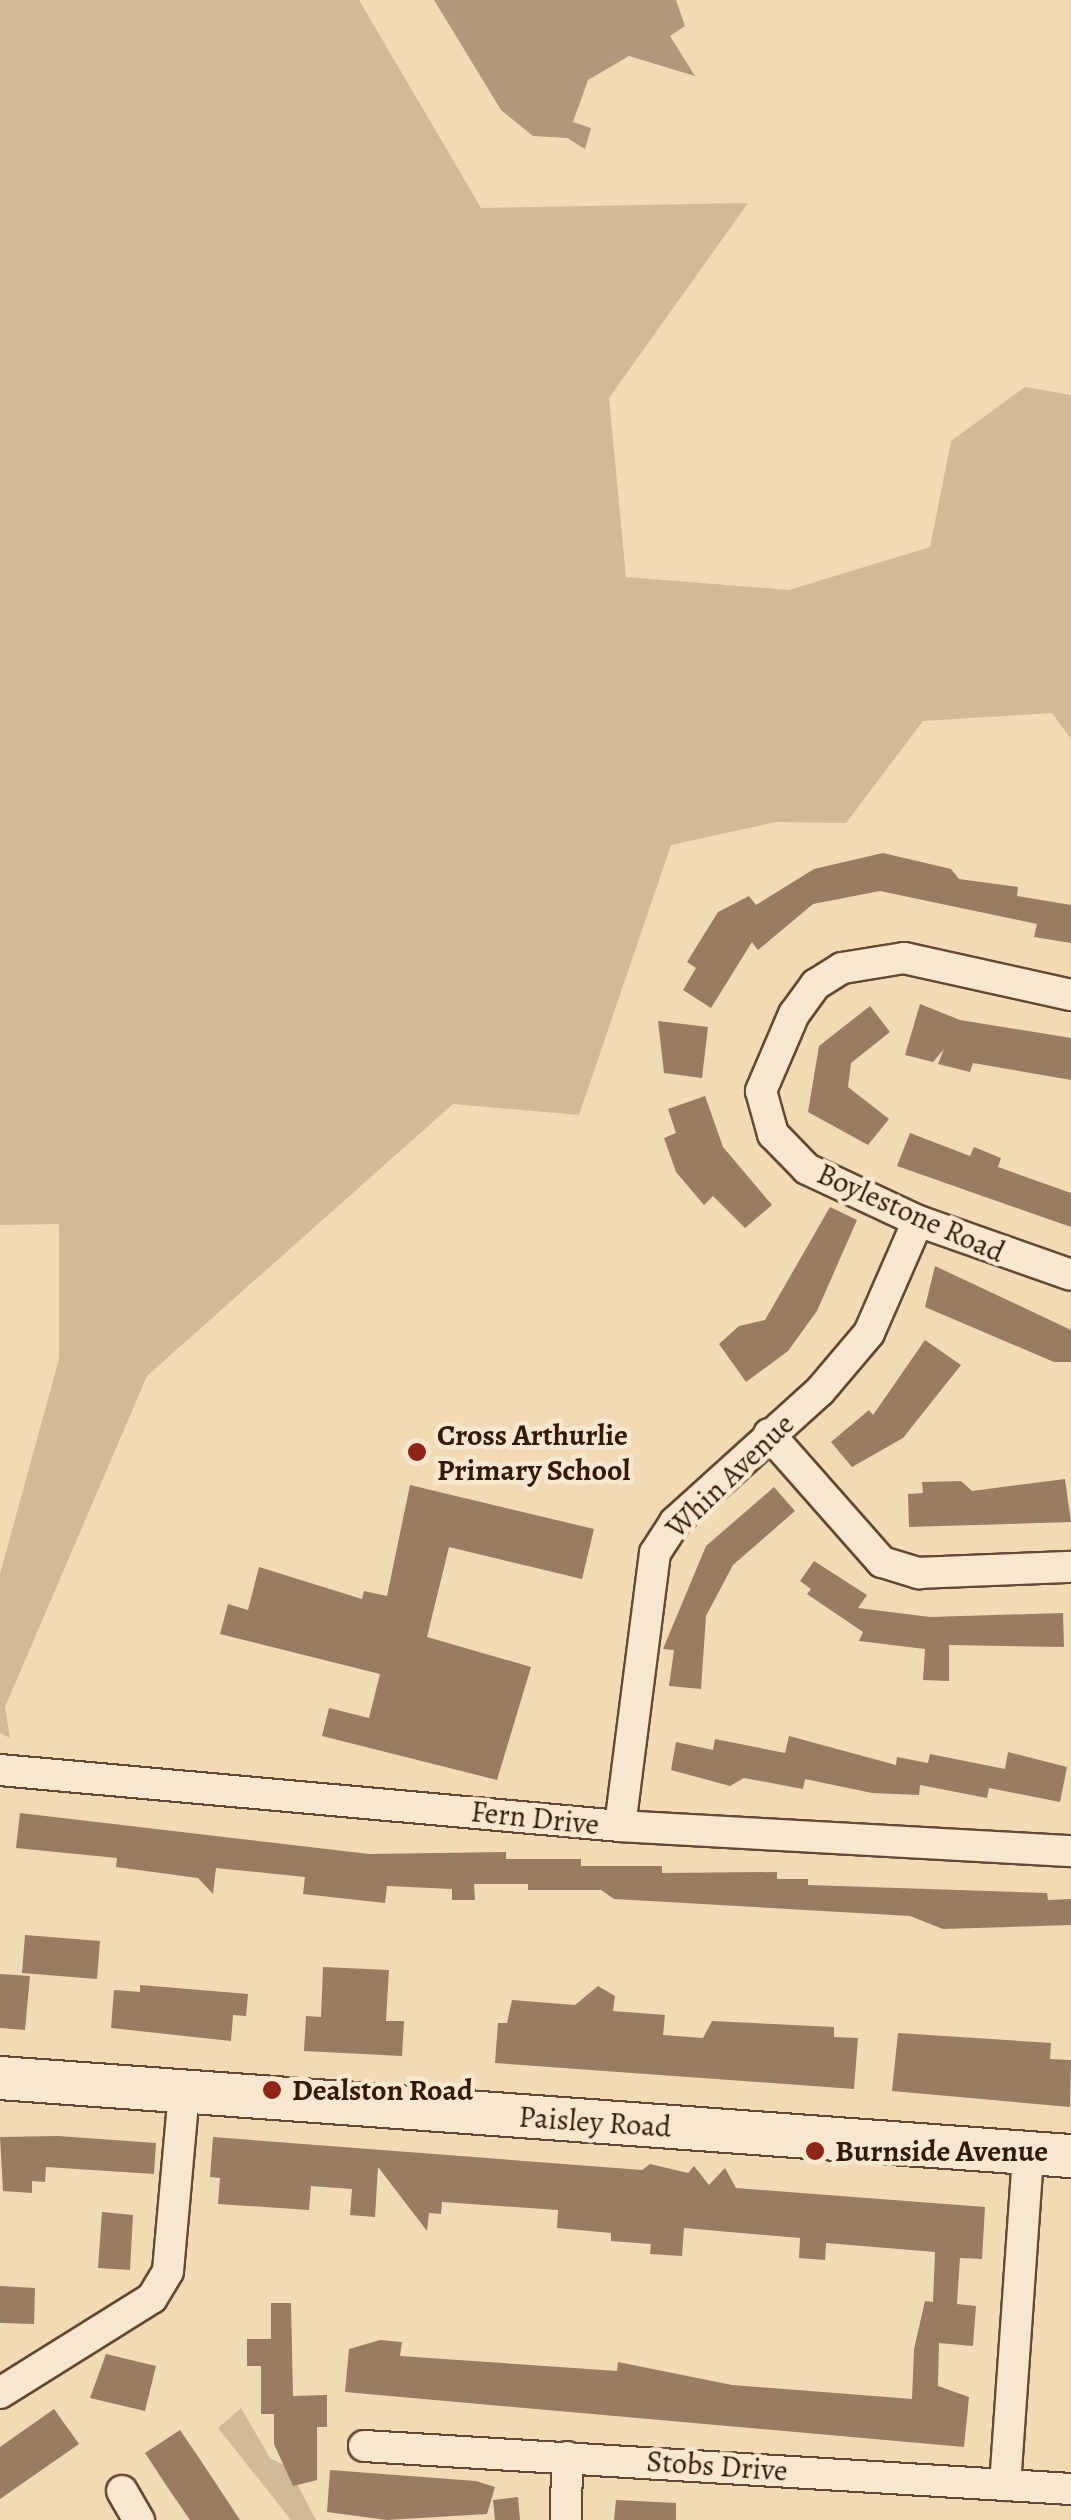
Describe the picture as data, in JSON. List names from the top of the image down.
{
  "streets": {
    "main road": ["Paisley Road"],
    "street": [
      "Boylestone Road",
      "Whin Avenue",
      "Fern Drive",
      "Stobs Drive"
    ]
  },
  "crossings": [
    ["Boylestone Road", "Whin Avenue"],
    ["Whin Avenue", "Fern Drive"]
  ],
  "places": ["Cross Arthurlie Primary School", "Dealston Road", "Burnside Avenue"]
}
